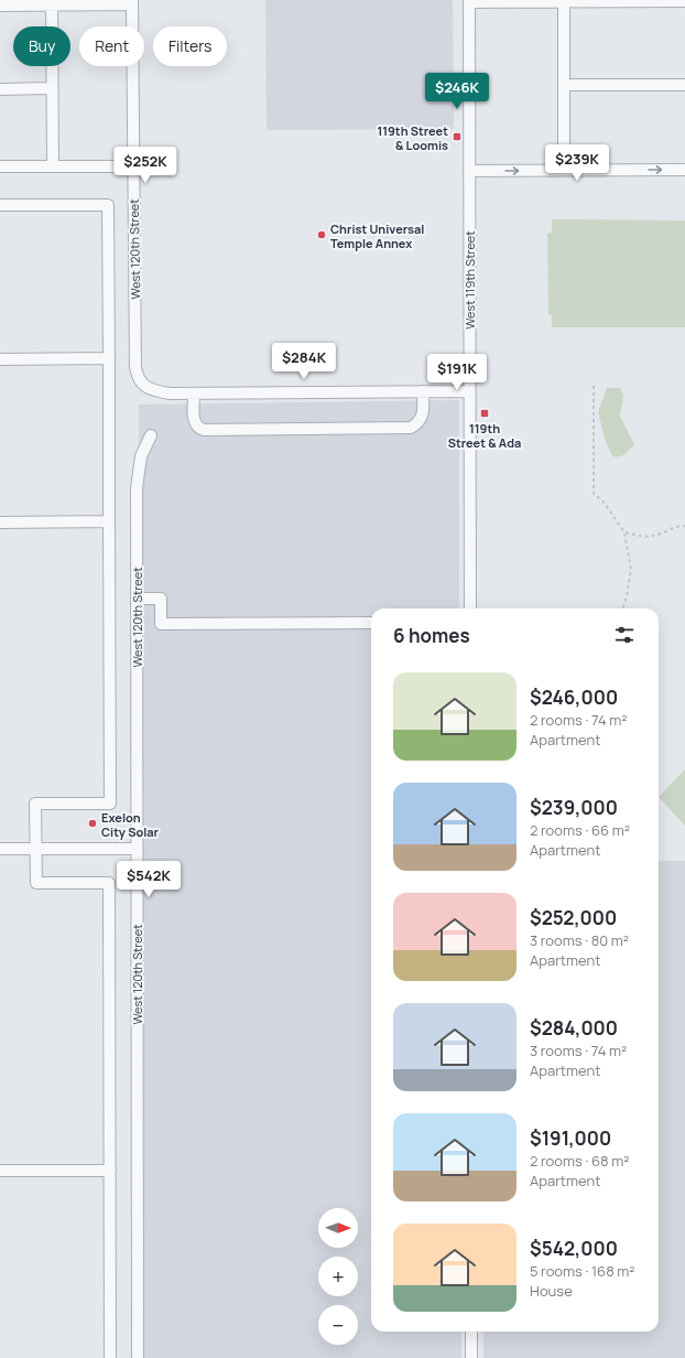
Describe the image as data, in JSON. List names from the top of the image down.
{
  "streets": {
    "street": ["West 120th Street", "West 119th Street"]
  },
  "places": {
    "transit": ["119th Street & Loomis", "119th Street & Ada"],
    "other": ["Christ Universal Temple Annex", "Exelon City Solar"]
  },
  "north": "right",
  "page": {
    "chip": ["Buy", "Rent", "Filters"],
    "price": [
      "$246K",
      "$239K",
      "$252K",
      "$284K",
      "$191K",
      "$542K"
    ],
    "heading": "6 homes",
    "list": [
      {
        "name": "$246,000",
        "note": "2 rooms · 74 m² · Apartment"
      },
      {
        "name": "$239,000",
        "note": "2 rooms · 66 m² · Apartment"
      },
      {
        "name": "$252,000",
        "note": "3 rooms · 80 m² · Apartment"
      },
      {
        "name": "$284,000",
        "note": "3 rooms · 74 m² · Apartment"
      },
      {
        "name": "$191,000",
        "note": "2 rooms · 68 m² · Apartment"
      },
      {
        "name": "$542,000",
        "note": "5 rooms · 168 m² · House"
      }
    ],
    "map_buttons": ["+", "−"]
  }
}
